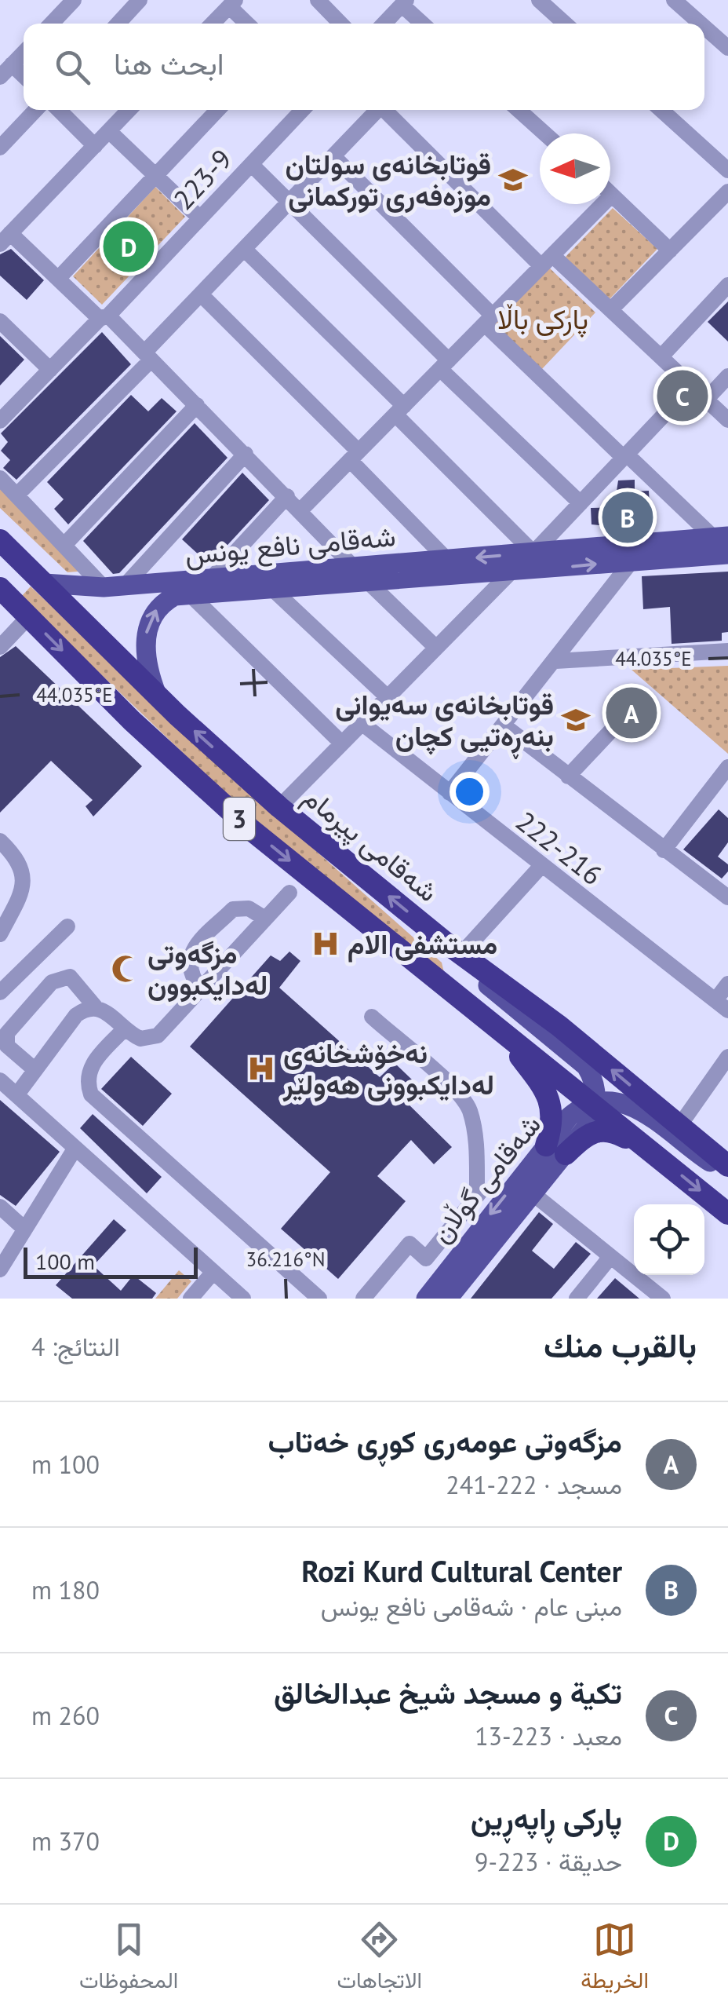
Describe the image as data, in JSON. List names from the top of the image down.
{
  "streets": {
    "highway": ["3", "شەقامی پیرمام"],
    "main road": ["شەقامی نافع یونس", "شەقامی گوڵان"],
    "street": ["223-9", "222-216"]
  },
  "crossings": [
    ["شەقامی نافع یونس", "شەقامی پیرمام"],
    ["3", "شەقامی گوڵان"]
  ],
  "parks": ["پارکی باڵا"],
  "places": {
    "school or university": ["قوتابخانەی سولتان موزەفەری تورکمانی", "قوتابخانەی سەیوانی بنەڕەتیی کچان"],
    "hospital": ["مستشفى الام", "نەخۆشخانەی لەدایکبوونی هەولێر"],
    "mosque": ["مزگەوتی لەدایکبوون"]
  },
  "scale_bar": "100 m",
  "north": "left",
  "page": {
    "search": "ابحث هنا",
    "pins": [
      "D",
      "C",
      "B",
      "A"
    ],
    "scale": "100 m",
    "heading": ["بالقرب منك", "النتائج: 4"],
    "list": [
      {
        "mark": "A",
        "name": "مزگەوتی عومەری کوڕی خەتاب",
        "note": "مسجد · 222-241",
        "value": "100 m"
      },
      {
        "mark": "B",
        "name": "Rozi Kurd Cultural Center",
        "note": "مبنى عام · شەقامی نافع یونس",
        "value": "180 m"
      },
      {
        "mark": "C",
        "name": "تكية و مسجد شيخ عبدالخالق",
        "note": "معبد · 223-13",
        "value": "260 m"
      },
      {
        "mark": "D",
        "name": "پارکی ڕاپەڕین",
        "note": "حديقة · 223-9",
        "value": "370 m"
      }
    ],
    "nav": ["الخريطة", "الاتجاهات", "المحفوظات"]
  },
  "coordinates": ["44.035°E", "36.216°N"]
}
